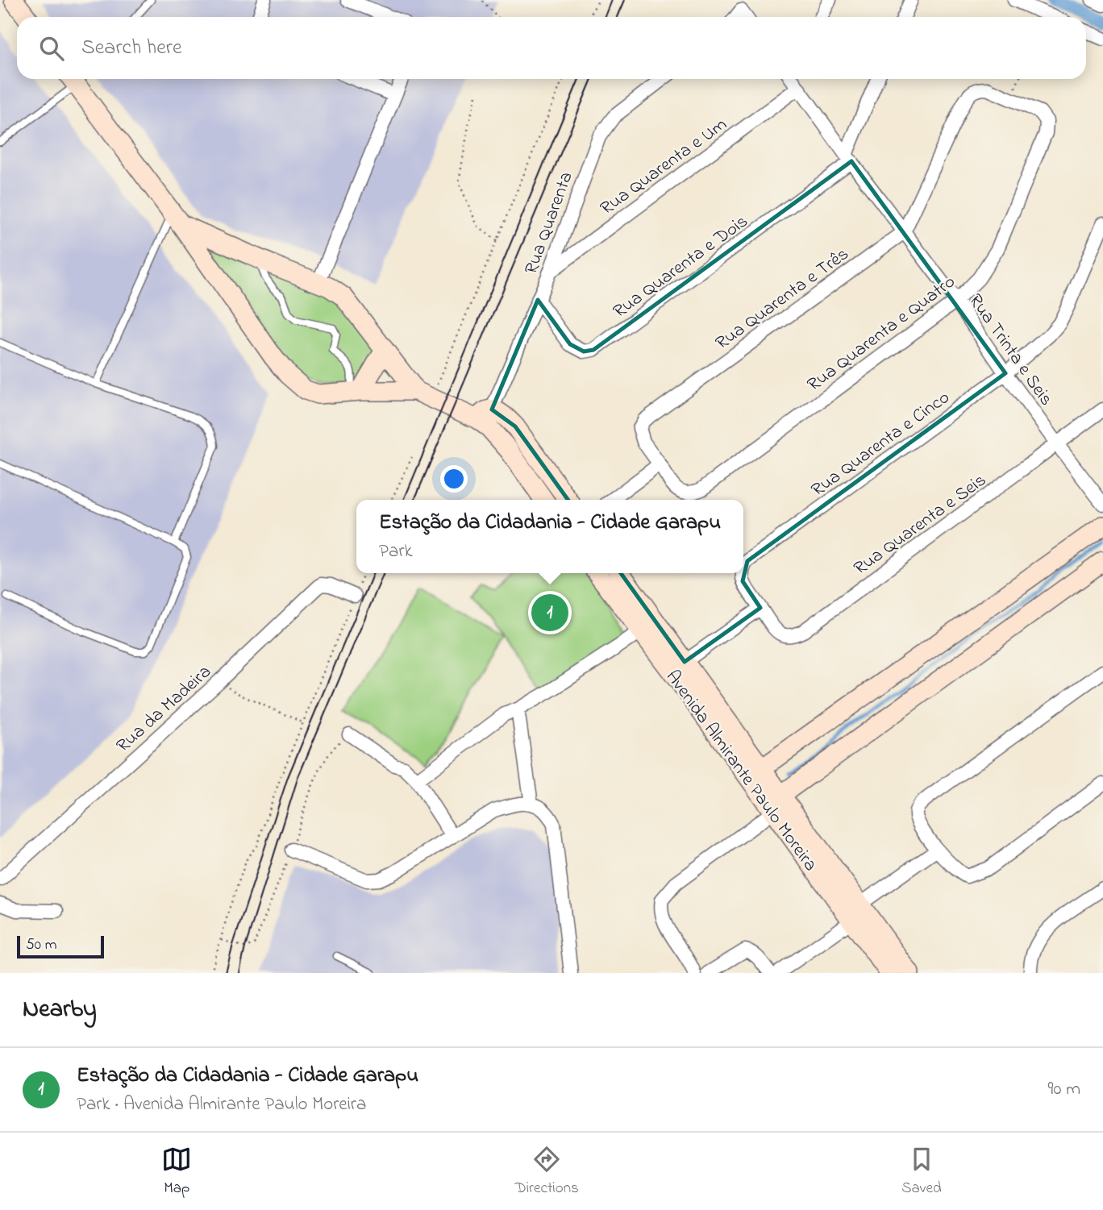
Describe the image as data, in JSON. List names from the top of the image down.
{
  "streets": {
    "main road": ["Avenida Almirante Paulo Moreira"],
    "street": [
      "Rua Quarenta e Um",
      "Rua Quarenta",
      "Rua Quarenta e Dois",
      "Rua Quarenta e Três",
      "Rua Quarenta e Quatro",
      "Rua Trinta e Seis",
      "Rua Quarenta e Cinco",
      "Rua Quarenta e Seis",
      "Rua da Madeira"
    ]
  },
  "crossings": [
    ["Rua Quarenta e Um", "Rua Quarenta"],
    ["Rua Quarenta", "Rua Quarenta e Dois"],
    ["Rua Quarenta e Dois", "Rua Trinta e Seis"],
    ["Rua Quarenta e Três", "Rua Quarenta e Quatro"],
    ["Rua Quarenta e Três", "Rua Trinta e Seis"],
    ["Rua Quarenta e Quatro", "Rua Trinta e Seis"],
    ["Rua Trinta e Seis", "Rua Quarenta e Cinco"],
    ["Rua Trinta e Seis", "Rua Quarenta e Seis"],
    ["Rua Quarenta e Cinco", "Rua Quarenta e Seis"]
  ],
  "scale_bar": "50 m",
  "page": {
    "search": "Search here",
    "popup": ["Estação da Cidadania - Cidade Garapu", "Park"],
    "pins": "1",
    "scale": "50 m",
    "heading": "Nearby",
    "list": [
      {
        "mark": "1",
        "name": "Estação da Cidadania - Cidade Garapu",
        "note": "Park · Avenida Almirante Paulo Moreira",
        "value": "90 m"
      }
    ],
    "nav": ["Map", "Directions", "Saved"]
  }
}
